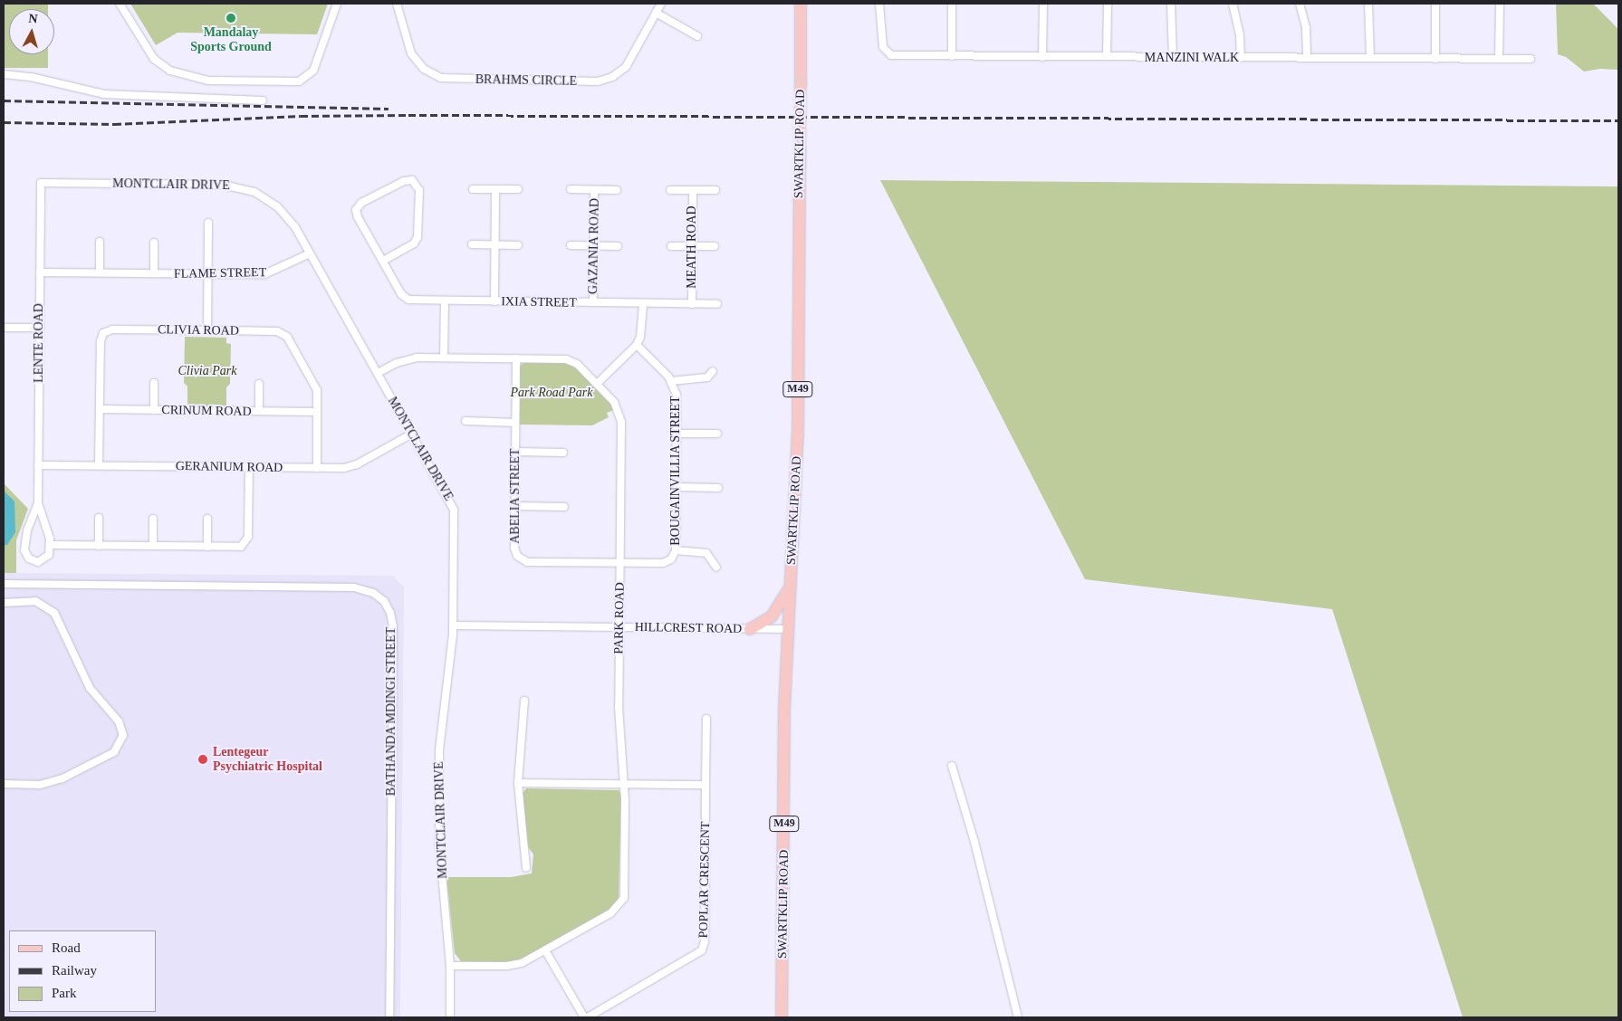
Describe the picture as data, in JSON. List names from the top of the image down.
{
  "streets": {
    "main road": ["SWARTKLIP ROAD", "M49"],
    "street": [
      "MANZINI WALK",
      "BRAHMS CIRCLE",
      "MONTCLAIR DRIVE",
      "GAZANIA ROAD",
      "MEATH ROAD",
      "FLAME STREET",
      "IXIA STREET",
      "CLIVIA ROAD",
      "LENTE ROAD",
      "CRINUM ROAD",
      "GERANIUM ROAD",
      "BOUGAINVILLIA STREET",
      "ABELIA STREET",
      "PARK ROAD",
      "HILLCREST ROAD",
      "BATHANDA MDINGI STREET",
      "POPLAR CRESCENT"
    ]
  },
  "crossings": [
    ["SWARTKLIP ROAD", "HILLCREST ROAD"],
    ["MONTCLAIR DRIVE", "FLAME STREET"],
    ["MONTCLAIR DRIVE", "LENTE ROAD"],
    ["MONTCLAIR DRIVE", "GERANIUM ROAD"],
    ["MONTCLAIR DRIVE", "PARK ROAD"],
    ["MONTCLAIR DRIVE", "HILLCREST ROAD"],
    ["GAZANIA ROAD", "IXIA STREET"],
    ["MEATH ROAD", "IXIA STREET"],
    ["FLAME STREET", "LENTE ROAD"],
    ["CLIVIA ROAD", "CRINUM ROAD"],
    ["CLIVIA ROAD", "GERANIUM ROAD"],
    ["LENTE ROAD", "GERANIUM ROAD"],
    ["BOUGAINVILLIA STREET", "ABELIA STREET"],
    ["BOUGAINVILLIA STREET", "PARK ROAD"],
    ["ABELIA STREET", "PARK ROAD"],
    ["PARK ROAD", "HILLCREST ROAD"]
  ],
  "parks": ["Clivia Park", "Park Road Park"],
  "places": ["Mandalay Sports Ground", "Lentegeur Psychiatric Hospital"],
  "legend": ["Road", "Railway", "Park"],
  "north": "top"
}
